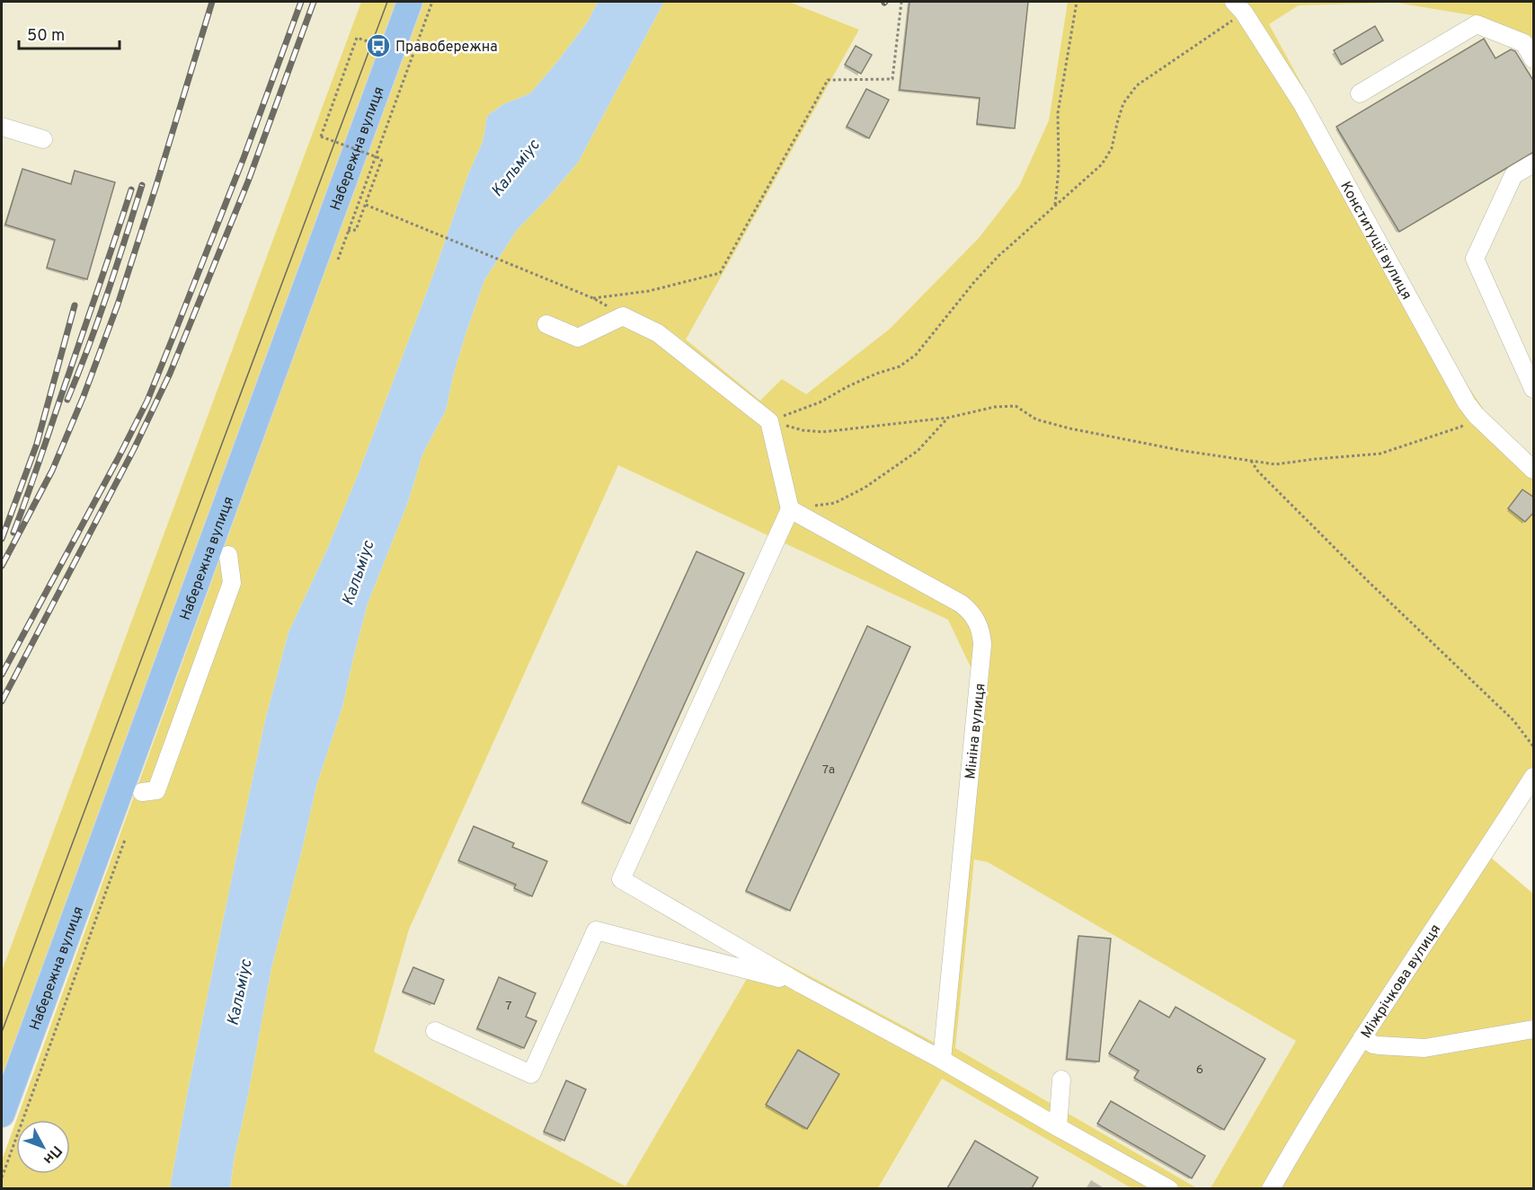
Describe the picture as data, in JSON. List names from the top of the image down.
{
  "streets": {
    "highway": ["Набережна вулиця"],
    "street": ["Конституції вулиця", "Мініна вулиця", "Міжрічкова вулиця"]
  },
  "water": ["Кальміус"],
  "places": {
    "bus stop": ["Правобережна"]
  },
  "house_numbers": ["7а", "7", "6"],
  "scale_bar": "50 m",
  "north": "bottom right"
}
